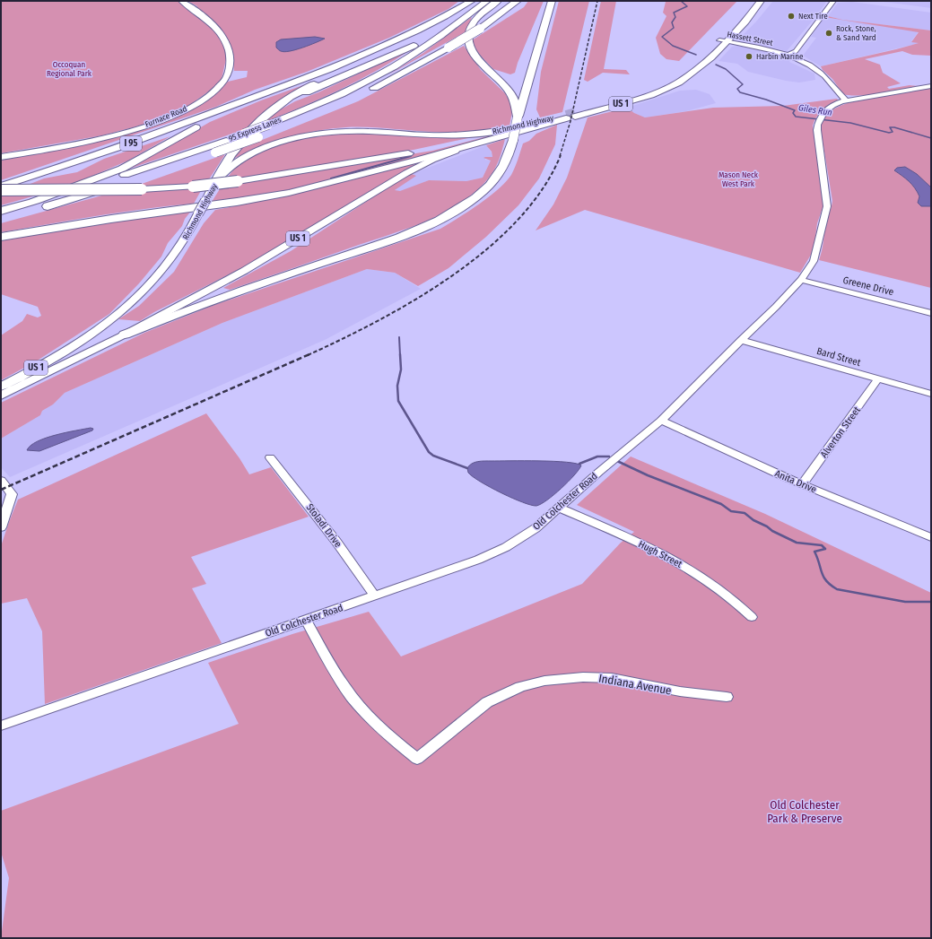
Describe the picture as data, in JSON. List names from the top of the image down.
{
  "streets": {
    "highway": [
      "US 1",
      "Richmond Highway",
      "95 Express Lanes",
      "I 95"
    ],
    "main road": ["Furnace Road"],
    "street": [
      "Hassett Street",
      "Greene Drive",
      "Bard Street",
      "Alverton Street",
      "Anita Drive",
      "Old Colchester Road",
      "Stoladi Drive",
      "Hugh Street",
      "Indiana Avenue"
    ]
  },
  "crossings": [
    ["Hassett Street", "Richmond Highway"],
    ["Hassett Street", "Old Colchester Road"],
    ["Greene Drive", "Old Colchester Road"],
    ["Bard Street", "Alverton Street"],
    ["Bard Street", "Old Colchester Road"],
    ["Alverton Street", "Anita Drive"],
    ["Anita Drive", "Old Colchester Road"],
    ["Old Colchester Road", "Stoladi Drive"],
    ["Old Colchester Road", "Hugh Street"],
    ["Old Colchester Road", "Indiana Avenue"]
  ],
  "water": ["Giles Run"],
  "parks": ["Occoquan Regional Park", "Mason Neck West Park", "Old Colchester Park & Preserve"],
  "places": ["Next Tire", "Rock, Stone, & Sand Yard", "Harbin Marine"]
}
